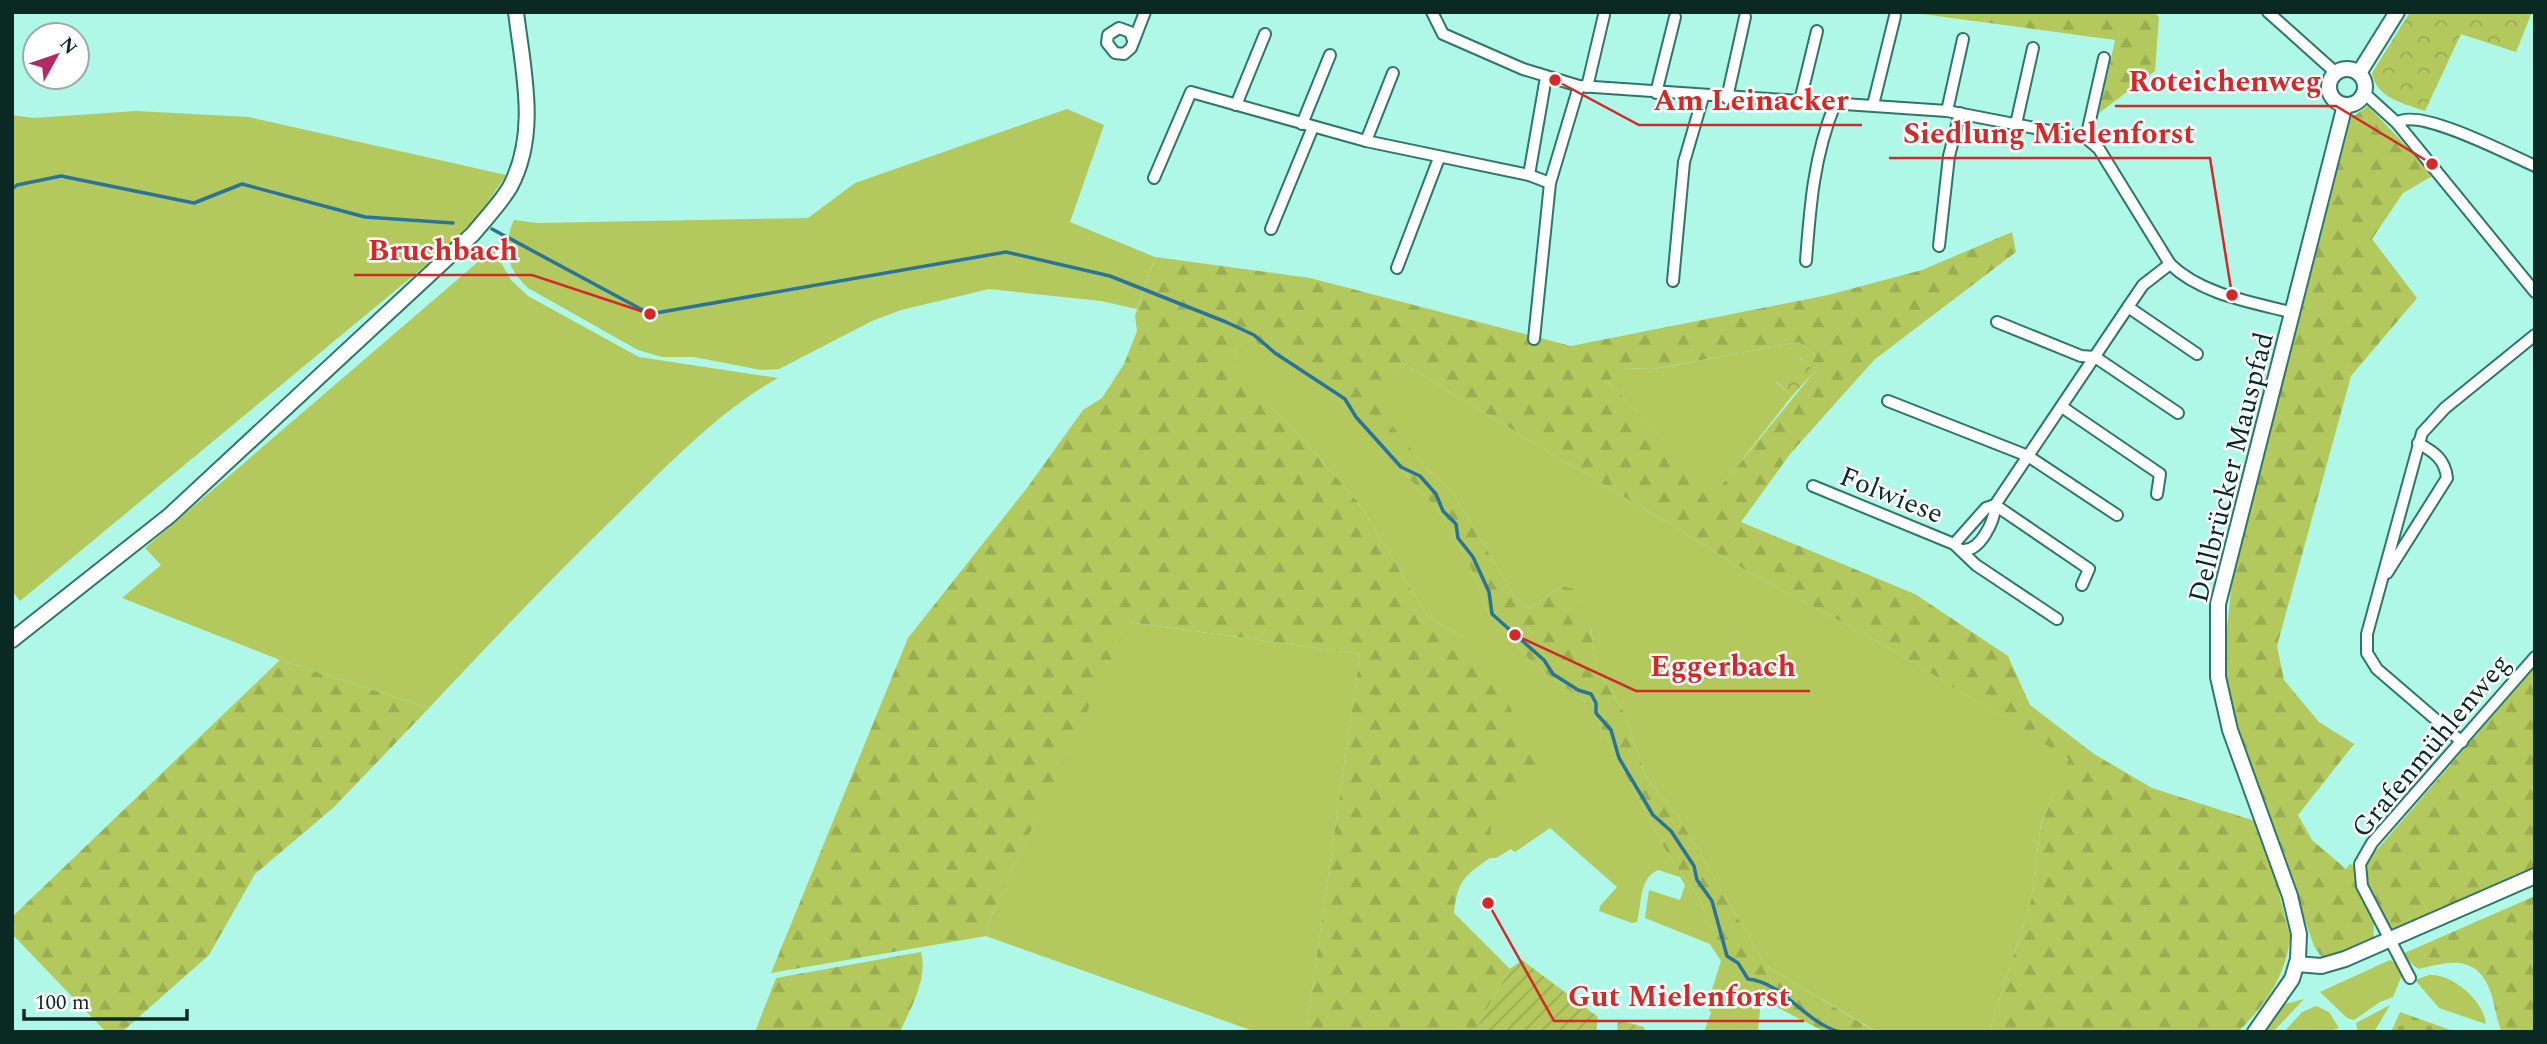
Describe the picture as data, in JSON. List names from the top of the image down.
{
  "streets": {
    "main road": ["Dellbrücker Mauspfad"],
    "street": ["Folwiese", "Grafenmühlenweg"]
  },
  "places": [
    "Am Leinacker",
    "Roteichenweg",
    "Siedlung Mielenforst",
    "Bruchbach",
    "Eggerbach",
    "Gut Mielenforst"
  ],
  "scale_bar": "100 m",
  "north": "top right"
}
